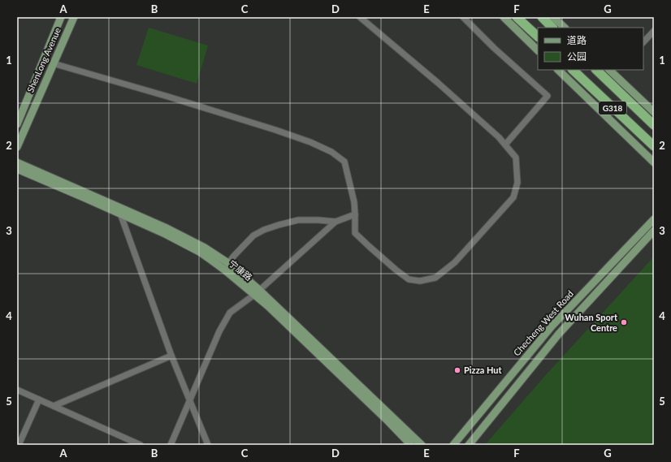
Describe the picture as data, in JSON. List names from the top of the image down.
{
  "streets": {
    "highway": ["G318"],
    "main road": ["ShenLong Avenue", "宁康路", "Checheng West Road"]
  },
  "places": ["Wuhan Sport Centre", "Pizza Hut"],
  "legend": ["道路", "公园"],
  "grid": {
    "columns": [
      "A",
      "B",
      "C",
      "D",
      "E",
      "F",
      "G"
    ],
    "rows": [
      "1",
      "2",
      "3",
      "4",
      "5"
    ]
  }
}
